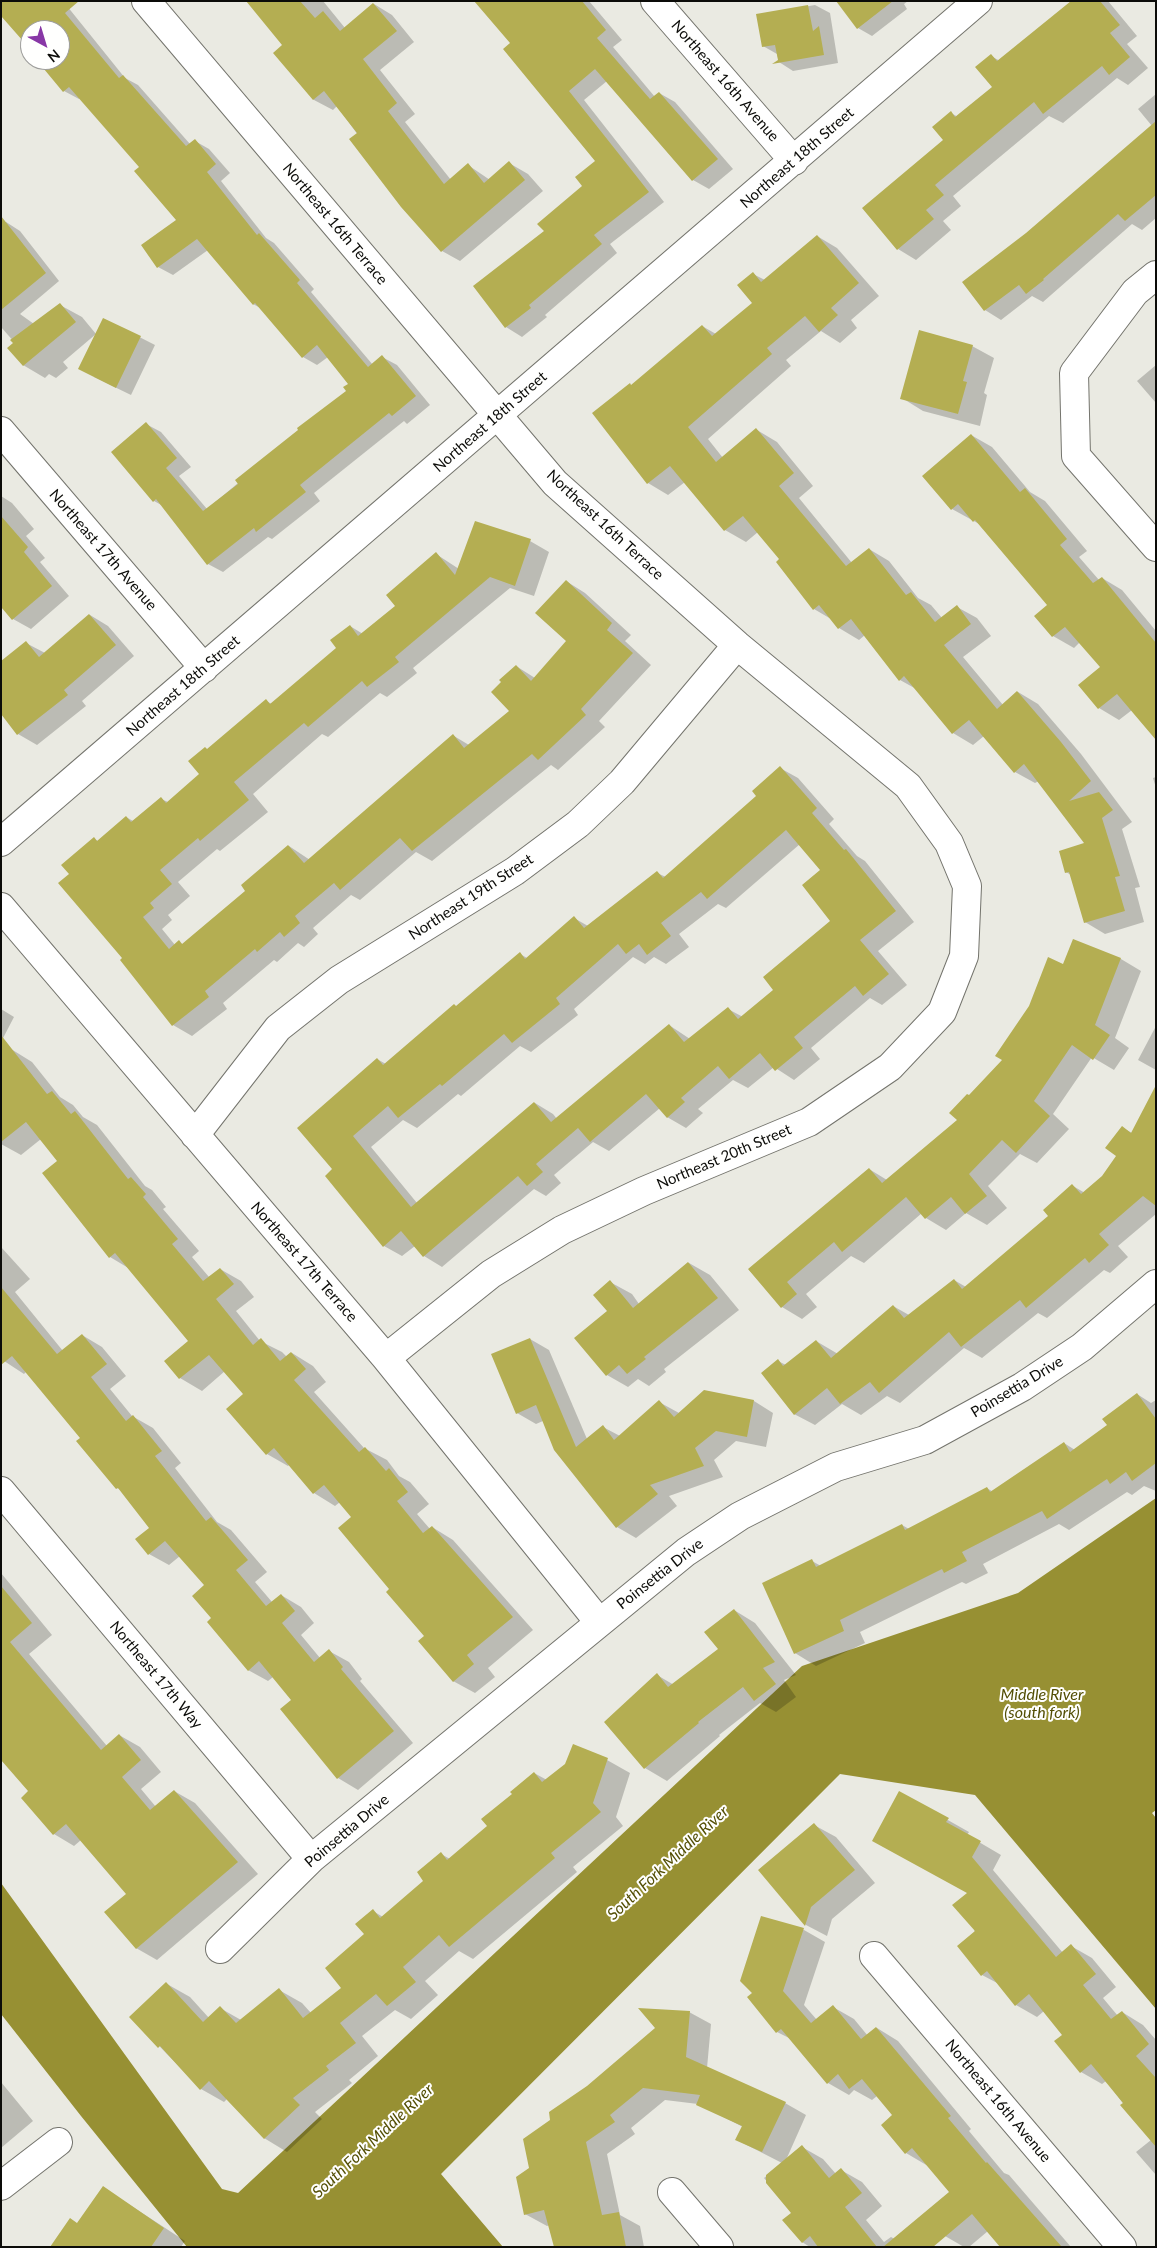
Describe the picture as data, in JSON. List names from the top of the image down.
{
  "streets": {
    "street": [
      "Northeast 16th Avenue",
      "Northeast 18th Street",
      "Northeast 16th Terrace",
      "Northeast 17th Avenue",
      "Northeast 19th Street",
      "Northeast 20th Street",
      "Northeast 17th Terrace",
      "Poinsettia Drive",
      "Northeast 17th Way"
    ]
  },
  "crossings": [
    ["Northeast 16th Avenue", "Northeast 18th Street"],
    ["Northeast 18th Street", "Northeast 16th Terrace"],
    ["Northeast 18th Street", "Northeast 17th Avenue"],
    ["Northeast 16th Terrace", "Northeast 19th Street"],
    ["Northeast 16th Terrace", "Northeast 20th Street"],
    ["Northeast 19th Street", "Northeast 17th Terrace"],
    ["Northeast 20th Street", "Northeast 17th Terrace"],
    ["Northeast 17th Terrace", "Poinsettia Drive"],
    ["Poinsettia Drive", "Northeast 17th Way"]
  ],
  "water": ["Middle River (south fork)", "South Fork Middle River"],
  "north": "bottom right"
}
